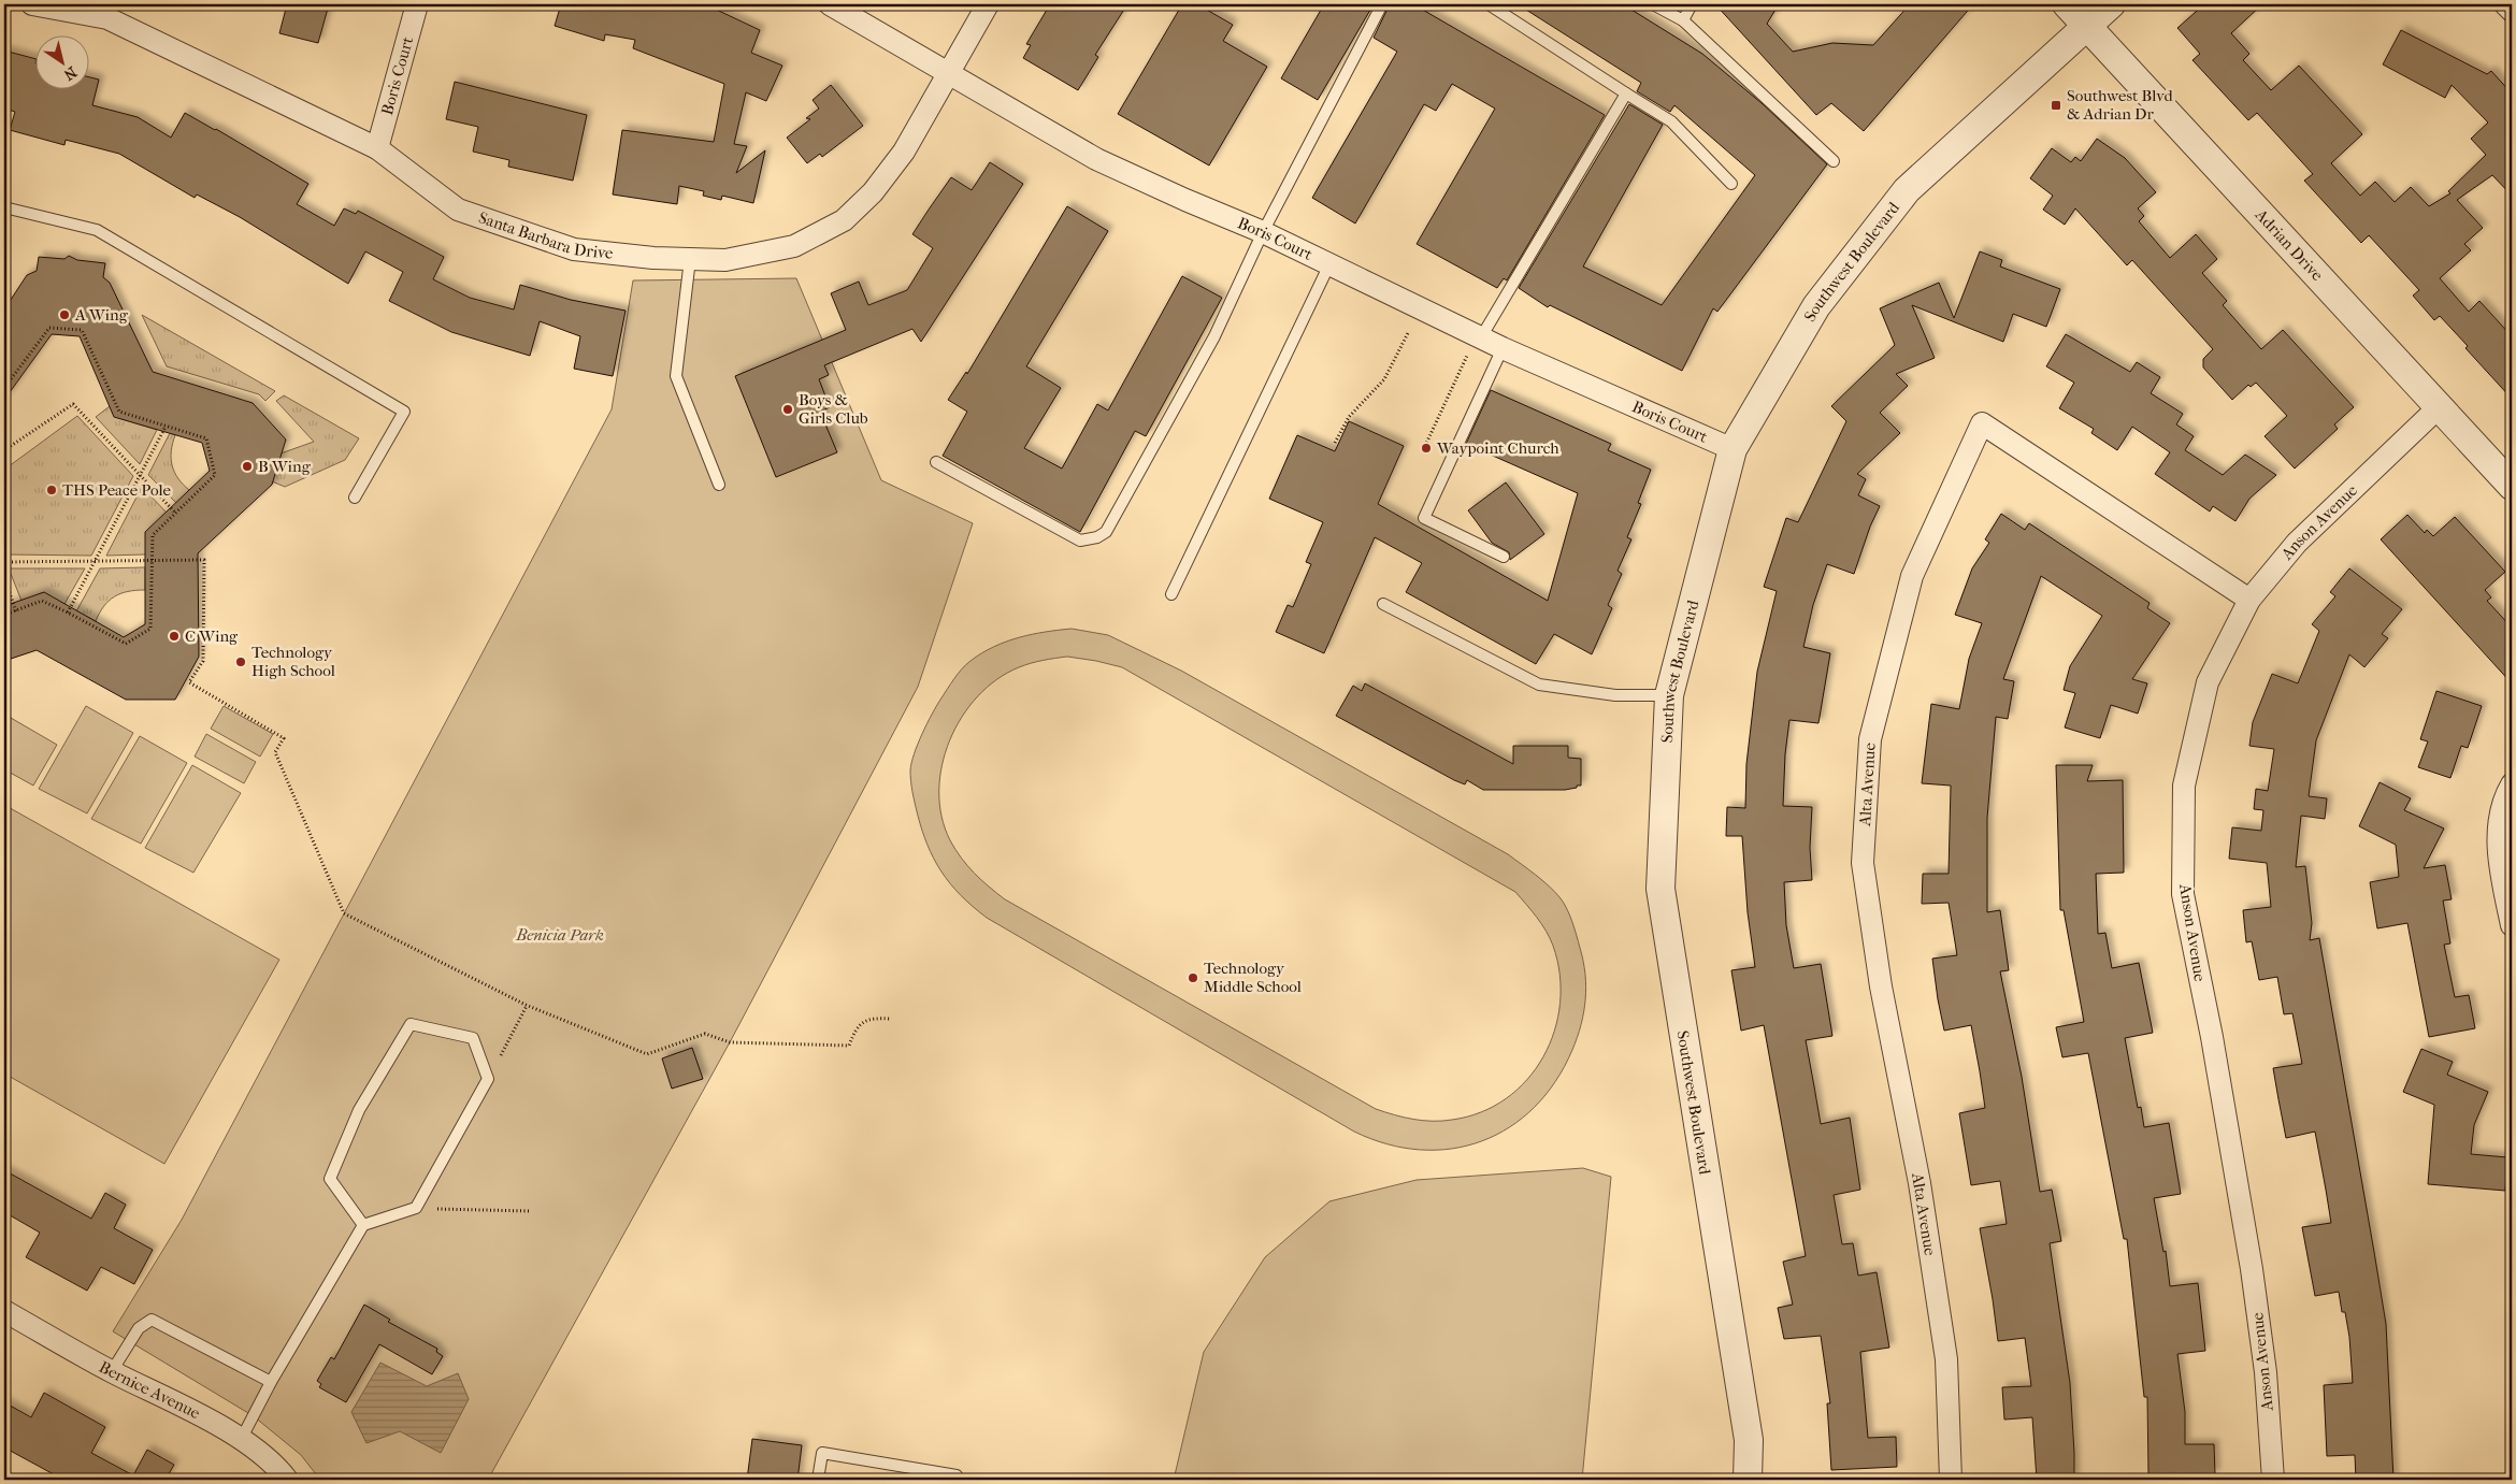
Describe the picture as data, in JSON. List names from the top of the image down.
{
  "streets": {
    "street": [
      "Boris Court",
      "Santa Barbara Drive",
      "Adrian Drive",
      "Southwest Boulevard",
      "Anson Avenue",
      "Alta Avenue",
      "Bernice Avenue"
    ]
  },
  "crossings": [
    ["Boris Court", "Santa Barbara Drive"],
    ["Boris Court", "Southwest Boulevard"],
    ["Adrian Drive", "Southwest Boulevard"],
    ["Adrian Drive", "Anson Avenue"],
    ["Anson Avenue", "Alta Avenue"]
  ],
  "parks": ["Benicia Park"],
  "places": {
    "transit": ["Southwest Blvd & Adrian Dr"],
    "other": [
      "A Wing",
      "Boys & Girls Club",
      "Waypoint Church",
      "B Wing",
      "THS Peace Pole",
      "C Wing",
      "Technology High School",
      "Technology Middle School"
    ]
  },
  "north": "bottom right"
}
